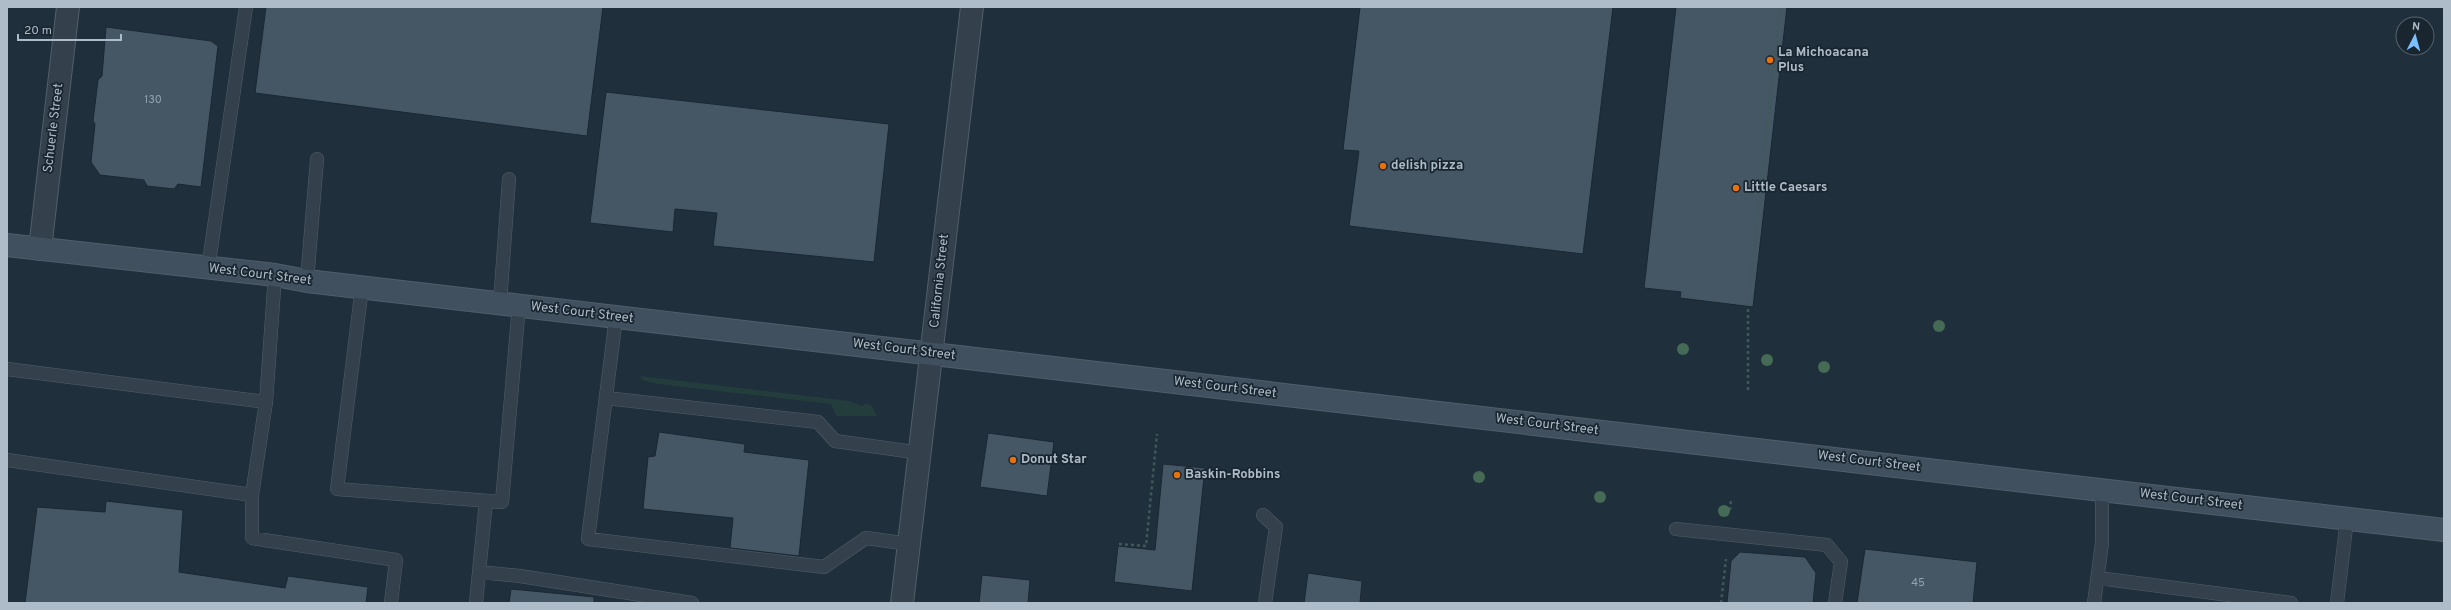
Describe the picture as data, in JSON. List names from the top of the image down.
{
  "streets": {
    "street": ["Schuerle Street", "West Court Street", "California Street"]
  },
  "crossings": [
    ["Schuerle Street", "West Court Street"],
    ["West Court Street", "California Street"]
  ],
  "places": [
    "La Michoacana Plus",
    "delish pizza",
    "Little Caesars",
    "Donut Star",
    "Baskin-Robbins"
  ],
  "house_numbers": ["130", "45"],
  "scale_bar": "20 m",
  "north": "top"
}
